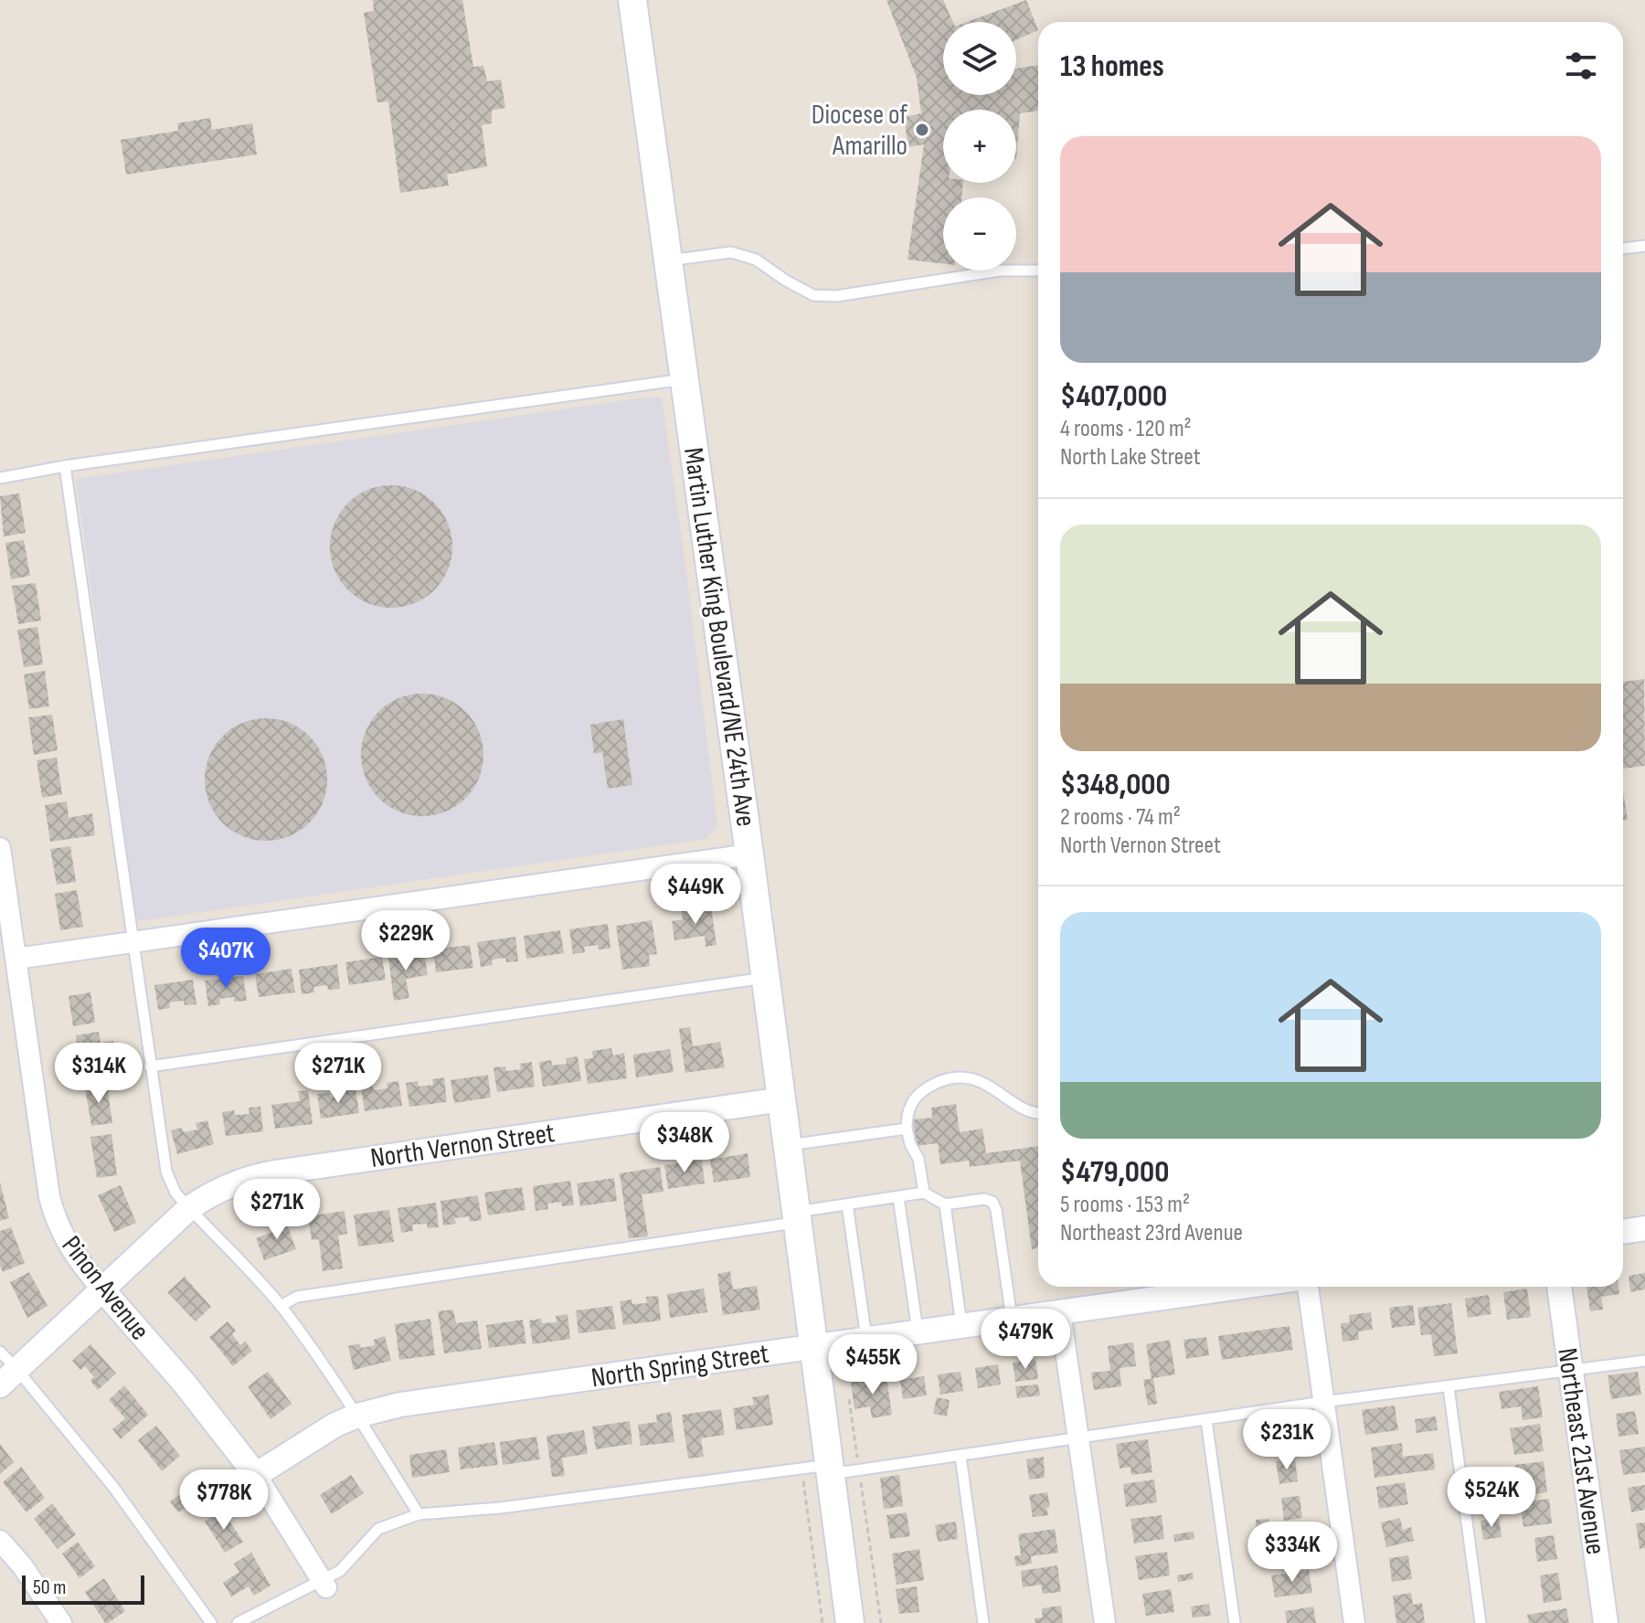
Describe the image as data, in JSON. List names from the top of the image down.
{
  "streets": {
    "main road": ["Martin Luther King Boulevard/NE 24th Ave"],
    "street": [
      "North Vernon Street",
      "Pinon Avenue",
      "North Spring Street",
      "Northeast 21st Avenue"
    ]
  },
  "crossings": [
    ["Martin Luther King Boulevard/NE 24th Ave", "North Vernon Street"],
    ["Martin Luther King Boulevard/NE 24th Ave", "North Spring Street"],
    ["North Vernon Street", "Pinon Avenue"],
    ["Pinon Avenue", "North Spring Street"]
  ],
  "places": ["Diocese of Amarillo"],
  "scale_bar": "50 m",
  "page": {
    "map_buttons": ["+", "−"],
    "heading": "13 homes",
    "list": [
      {
        "name": "$407,000",
        "note": "4 rooms · 120 m² · North Lake Street"
      },
      {
        "name": "$348,000",
        "note": "2 rooms · 74 m² · North Vernon Street"
      },
      {
        "name": "$479,000",
        "note": "5 rooms · 153 m² · Northeast 23rd Avenue"
      }
    ],
    "price": [
      "$449K",
      "$229K",
      "$407K",
      "$314K",
      "$271K",
      "$348K",
      "$271K",
      "$479K",
      "$455K",
      "$231K",
      "$524K",
      "$778K",
      "$334K"
    ],
    "scale": "50 m"
  }
}
